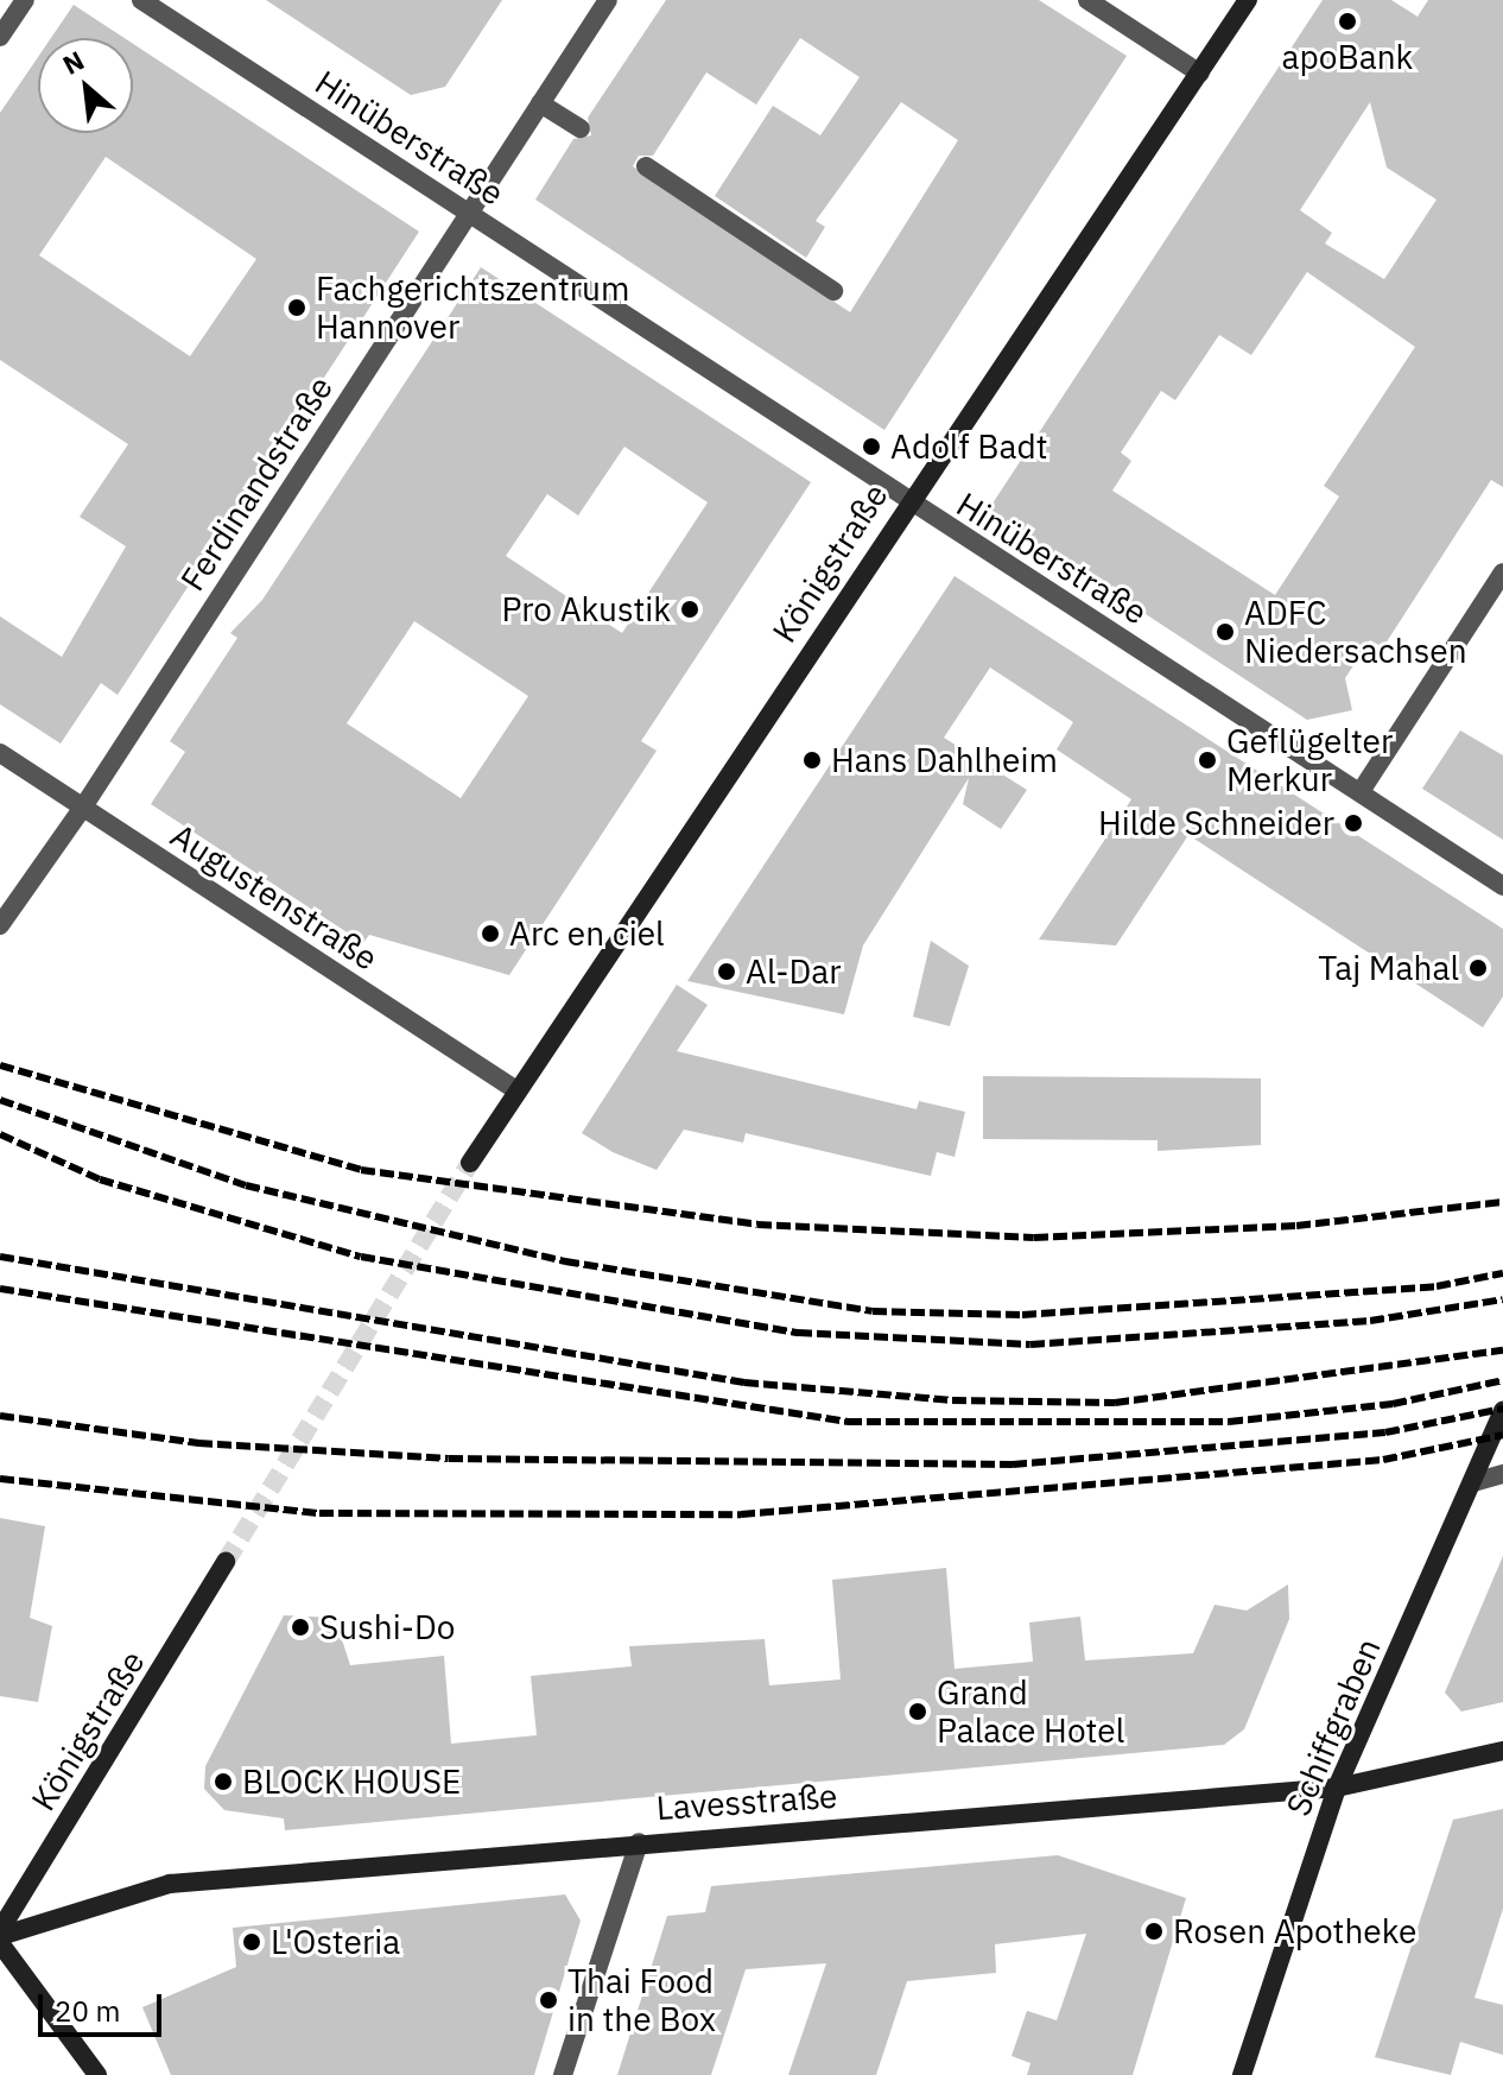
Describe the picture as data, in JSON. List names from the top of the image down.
{
  "streets": {
    "street": [
      "Hinüberstraße",
      "Ferdinandstraße",
      "Königstraße",
      "Augustenstraße",
      "Schiffgraben",
      "Lavesstraße"
    ]
  },
  "crossings": [
    ["Hinüberstraße", "Ferdinandstraße"],
    ["Hinüberstraße", "Königstraße"],
    ["Ferdinandstraße", "Augustenstraße"],
    ["Königstraße", "Augustenstraße"],
    ["Königstraße", "Lavesstraße"],
    ["Schiffgraben", "Lavesstraße"]
  ],
  "places": [
    "apoBank",
    "Fachgerichtszentrum Hannover",
    "Adolf Badt",
    "Pro Akustik",
    "ADFC Niedersachsen",
    "Hans Dahlheim",
    "Geflügelter Merkur",
    "Hilde Schneider",
    "Arc en ciel",
    "Taj Mahal",
    "Al-Dar",
    "Sushi-Do",
    "Grand Palace Hotel",
    "BLOCK HOUSE",
    "Rosen Apotheke",
    "L'Osteria",
    "Thai Food in the Box"
  ],
  "scale_bar": "20 m",
  "north": "top left"
}
